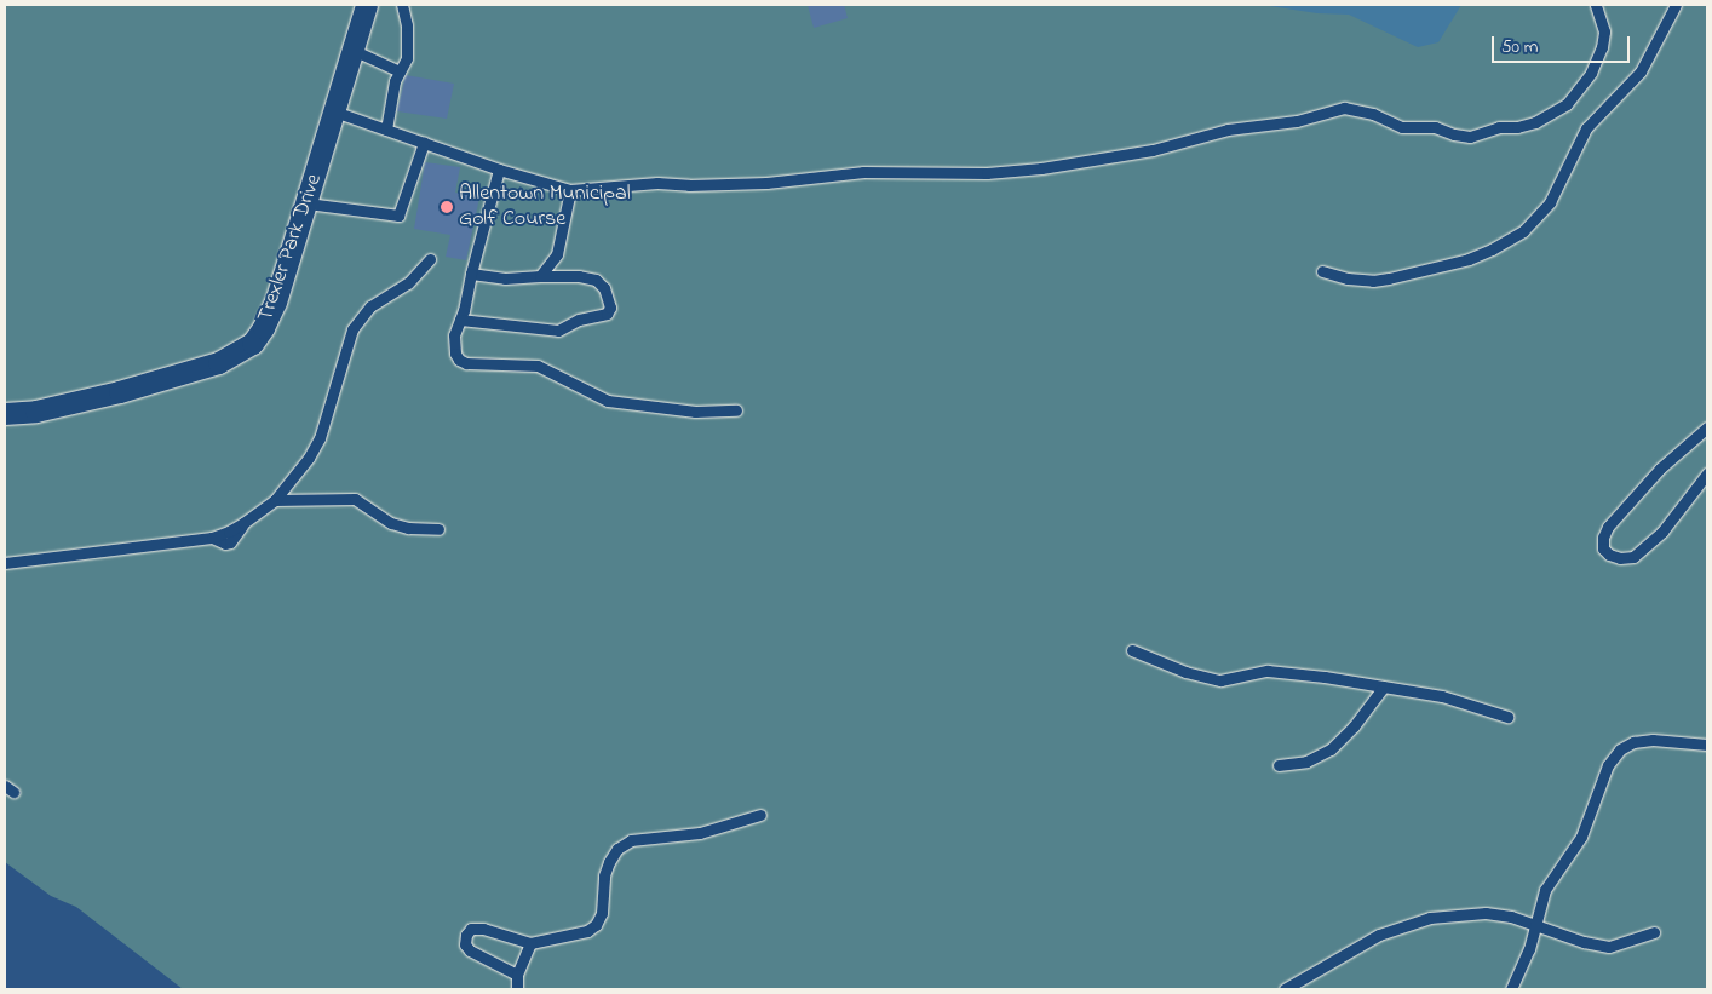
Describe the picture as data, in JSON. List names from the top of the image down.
{
  "streets": {
    "street": ["Trexler Park Drive"]
  },
  "places": ["Allentown Municipal Golf Course"],
  "scale_bar": "50 m"
}
